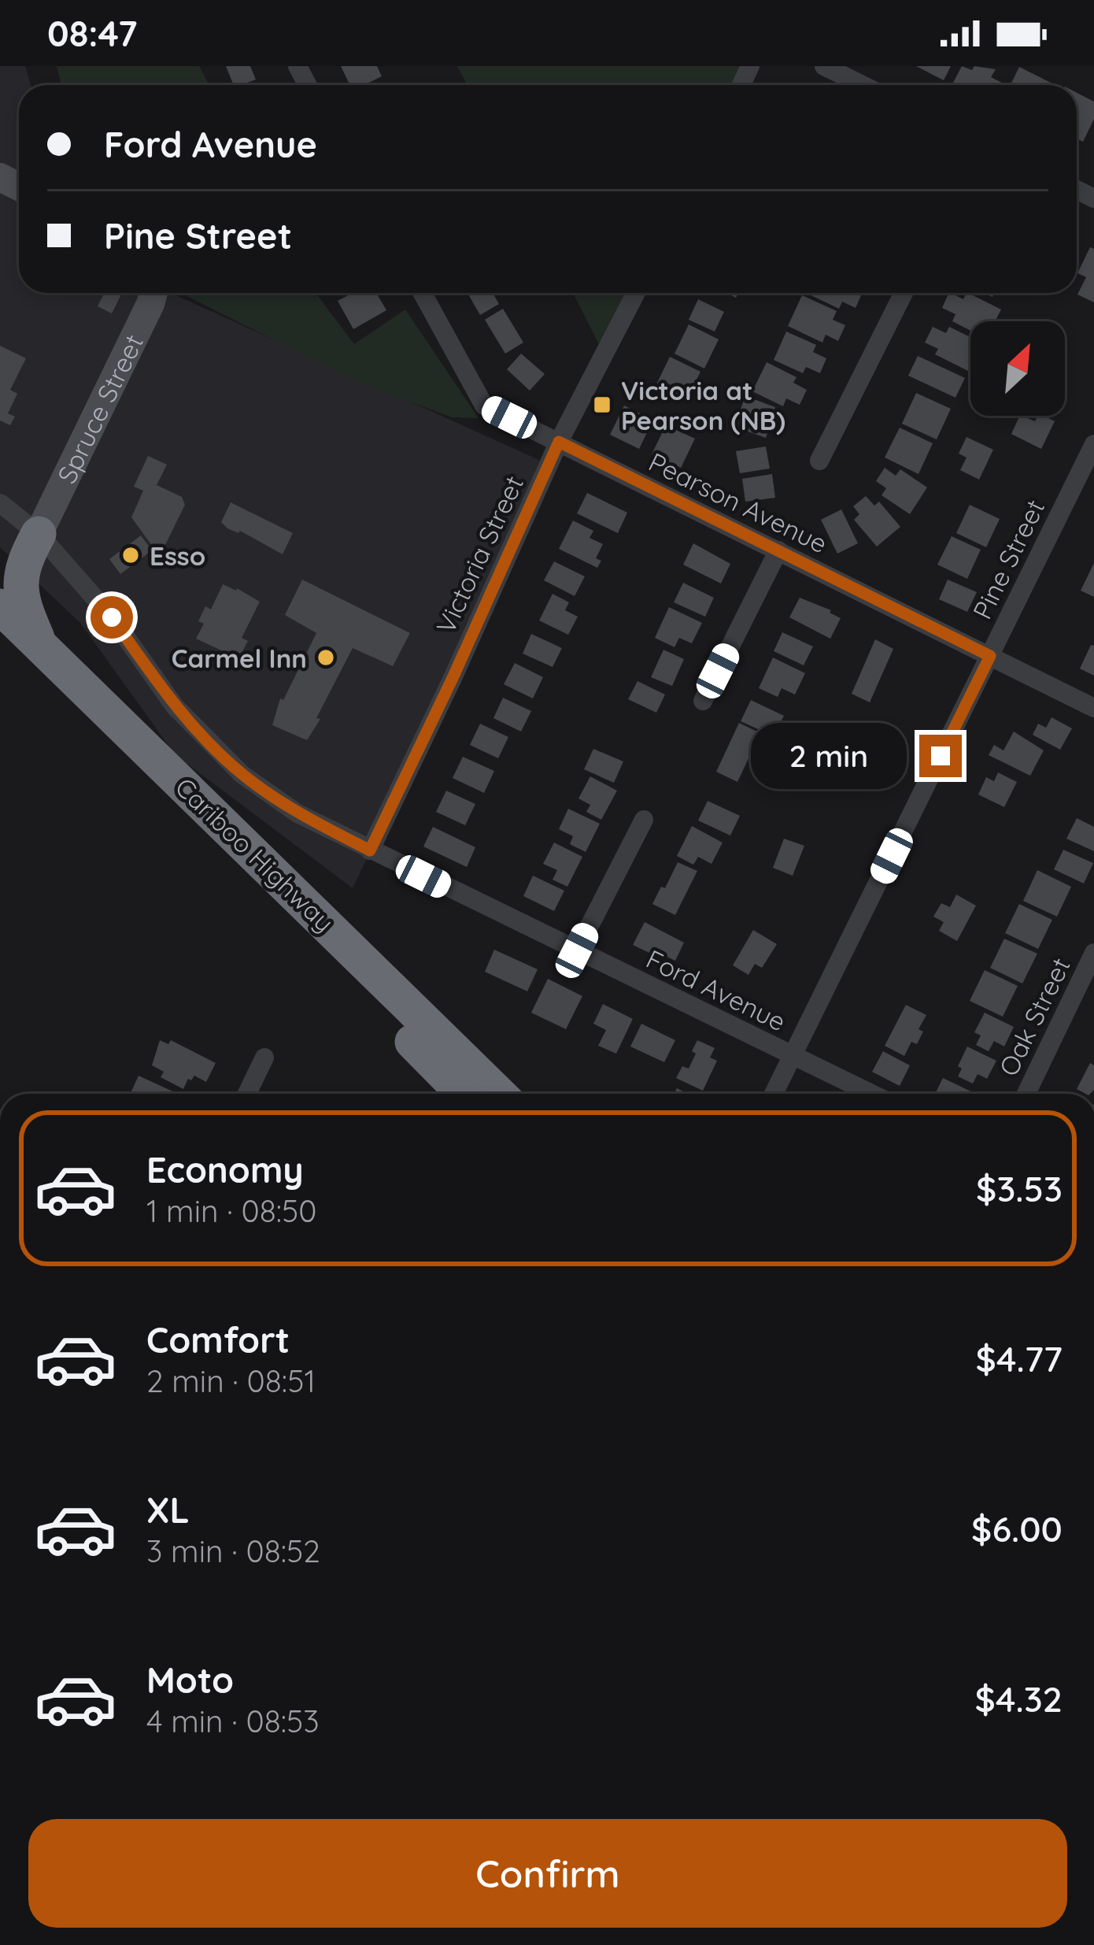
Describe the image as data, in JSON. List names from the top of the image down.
{
  "streets": {
    "highway": ["Cariboo Highway"],
    "street": [
      "Spruce Street",
      "Pearson Avenue",
      "Victoria Street",
      "Pine Street",
      "Ford Avenue",
      "Oak Street"
    ]
  },
  "crossings": [
    ["Spruce Street", "Ford Avenue"],
    ["Pearson Avenue", "Victoria Street"],
    ["Pearson Avenue", "Pine Street"],
    ["Victoria Street", "Ford Avenue"],
    ["Pine Street", "Ford Avenue"]
  ],
  "places": {
    "transit": ["Victoria at Pearson (NB)"],
    "other": ["Esso", "Carmel Inn"]
  },
  "north": "top right",
  "page": {
    "status": "08:47",
    "banner": ["Ford Avenue", "Pine Street"],
    "bubble": "2 min",
    "list": [
      {
        "name": "Economy",
        "note": "1 min · 08:50",
        "value": "$3.53"
      },
      {
        "name": "Comfort",
        "note": "2 min · 08:51",
        "value": "$4.77"
      },
      {
        "name": "XL",
        "note": "3 min · 08:52",
        "value": "$6.00"
      },
      {
        "name": "Moto",
        "note": "4 min · 08:53",
        "value": "$4.32"
      }
    ],
    "buttons": "Confirm"
  }
}
